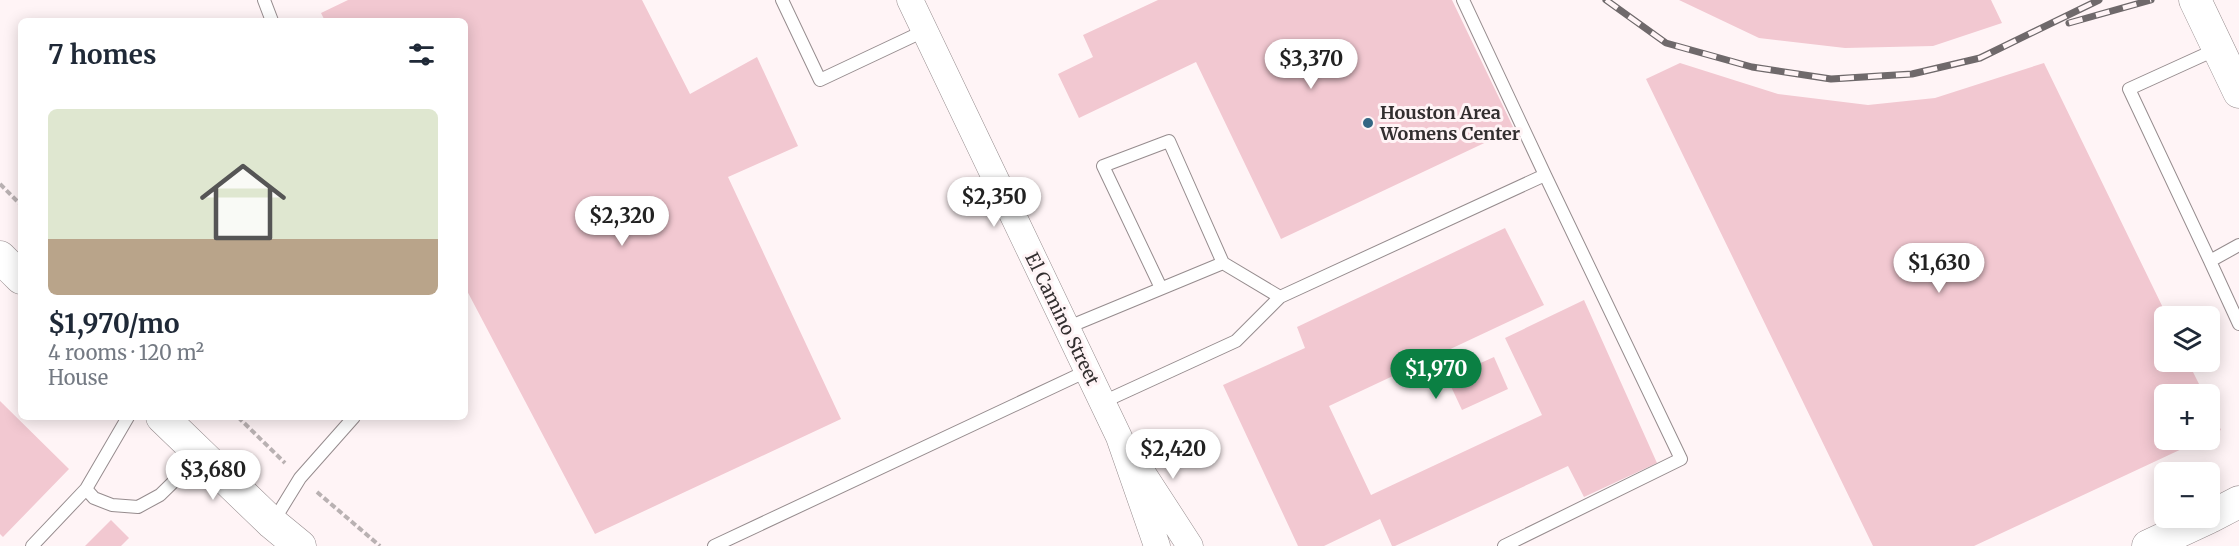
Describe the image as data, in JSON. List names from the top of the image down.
{
  "streets": {
    "street": ["El Camino Street"]
  },
  "places": ["Houston Area Womens Center"],
  "page": {
    "heading": "7 homes",
    "price": [
      "$3,370",
      "$2,350",
      "$2,320",
      "$1,630",
      "$1,970",
      "$2,420",
      "$3,680"
    ],
    "list": [
      {
        "name": "$1,970/mo",
        "note": "4 rooms · 120 m² · House"
      }
    ],
    "map_buttons": ["+", "−"]
  }
}
